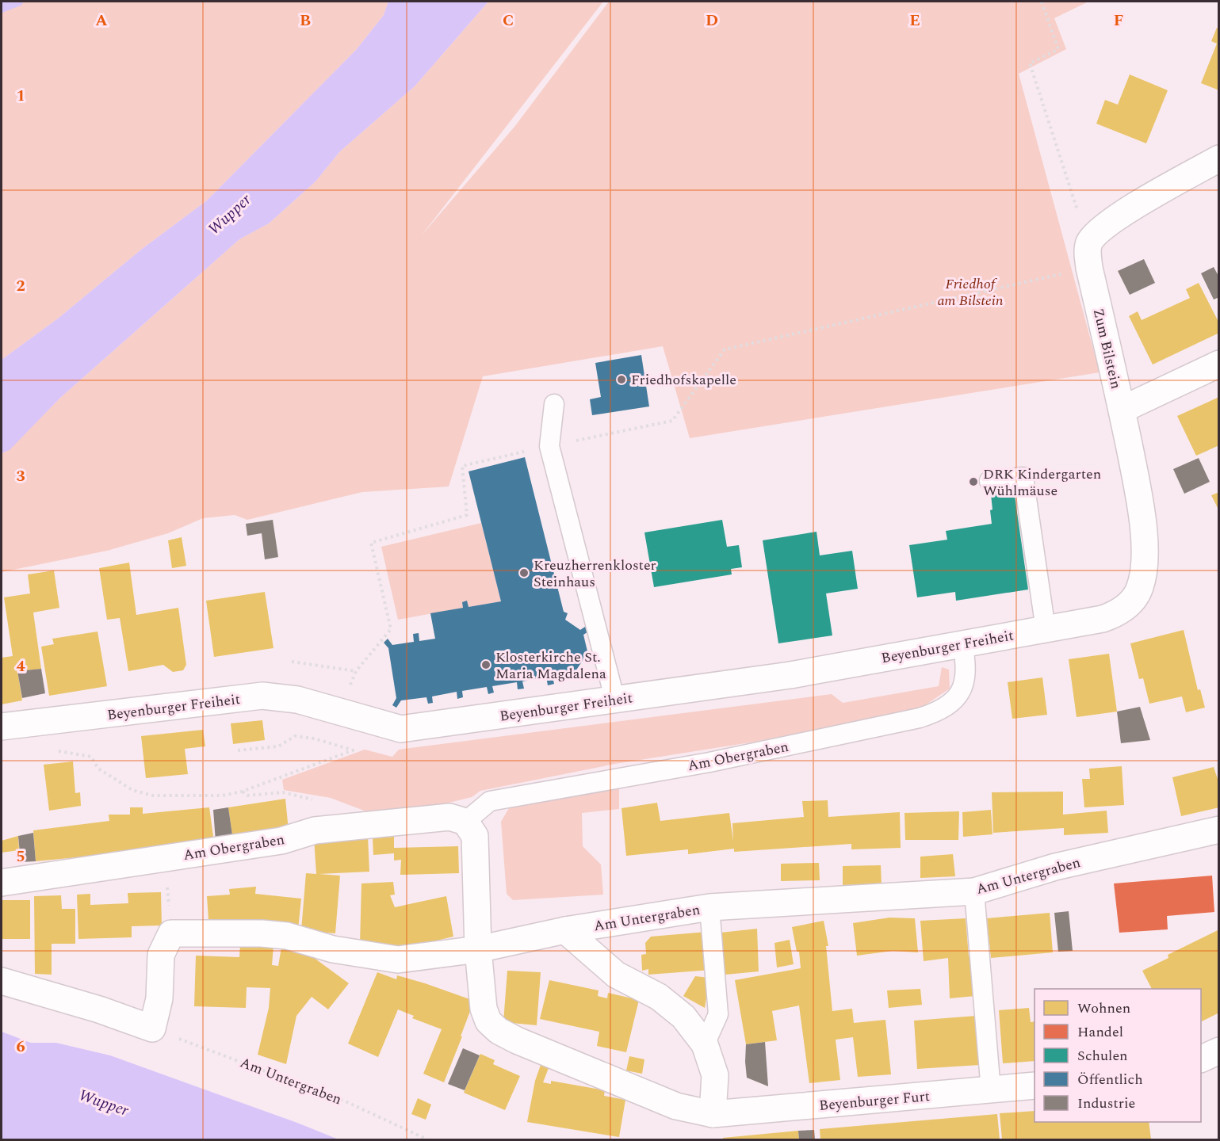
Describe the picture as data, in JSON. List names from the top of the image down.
{
  "streets": {
    "street": [
      "Zum Bilstein",
      "Beyenburger Freiheit",
      "Am Obergraben",
      "Am Untergraben",
      "Beyenburger Furt"
    ]
  },
  "crossings": [
    ["Zum Bilstein", "Beyenburger Freiheit"],
    ["Beyenburger Freiheit", "Am Obergraben"],
    ["Am Untergraben", "Beyenburger Furt"]
  ],
  "water": ["Wupper"],
  "parks": ["Friedhof am Bilstein"],
  "places": [
    "Friedhofskapelle",
    "DRK Kindergarten Wühlmäuse",
    "Kreuzherrenkloster Steinhaus",
    "Klosterkirche St. Maria Magdalena"
  ],
  "legend": [
    "Wohnen",
    "Handel",
    "Schulen",
    "Öffentlich",
    "Industrie"
  ],
  "grid": {
    "columns": [
      "A",
      "B",
      "C",
      "D",
      "E",
      "F"
    ],
    "rows": [
      "1",
      "2",
      "3",
      "4",
      "5",
      "6"
    ]
  }
}
